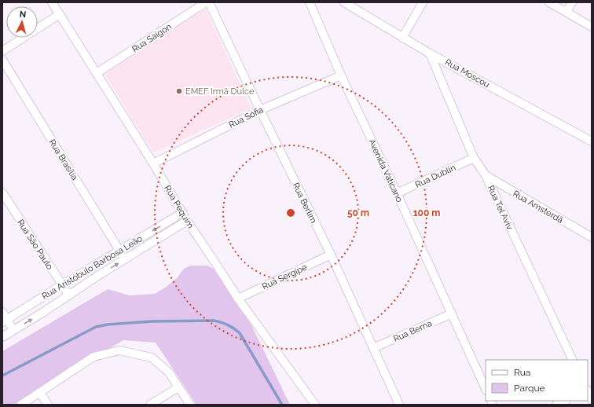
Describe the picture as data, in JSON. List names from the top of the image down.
{
  "streets": {
    "street": [
      "Rua Saigon",
      "Rua Moscou",
      "Rua Sófia",
      "Rua Brasília",
      "Avenida Vaticano",
      "Rua Dublin",
      "Rua Berlim",
      "Rua Pequim",
      "Rua Amsterdã",
      "Rua Tel Aviv",
      "Rua São Paulo",
      "Rua Aristóbulo Barbosa Leão",
      "Rua Sergipe",
      "Rua Berna"
    ]
  },
  "crossings": [
    ["Rua Saigon", "Rua Pequim"],
    ["Rua Moscou", "Rua Tel Aviv"],
    ["Rua Sófia", "Avenida Vaticano"],
    ["Rua Sófia", "Rua Berlim"],
    ["Rua Sófia", "Rua Pequim"],
    ["Rua Brasília", "Rua Aristóbulo Barbosa Leão"],
    ["Avenida Vaticano", "Rua Dublin"],
    ["Avenida Vaticano", "Rua Berna"],
    ["Rua Dublin", "Rua Tel Aviv"],
    ["Rua Berlim", "Rua Sergipe"],
    ["Rua Berlim", "Rua Berna"],
    ["Rua Pequim", "Rua Aristóbulo Barbosa Leão"],
    ["Rua Pequim", "Rua Sergipe"],
    ["Rua Amsterdã", "Rua Tel Aviv"],
    ["Rua São Paulo", "Rua Aristóbulo Barbosa Leão"]
  ],
  "places": ["EMEF Irmã Dulce"],
  "legend": ["Rua", "Parque"],
  "north": "top",
  "rings": ["50 m", "100 m"]
}
